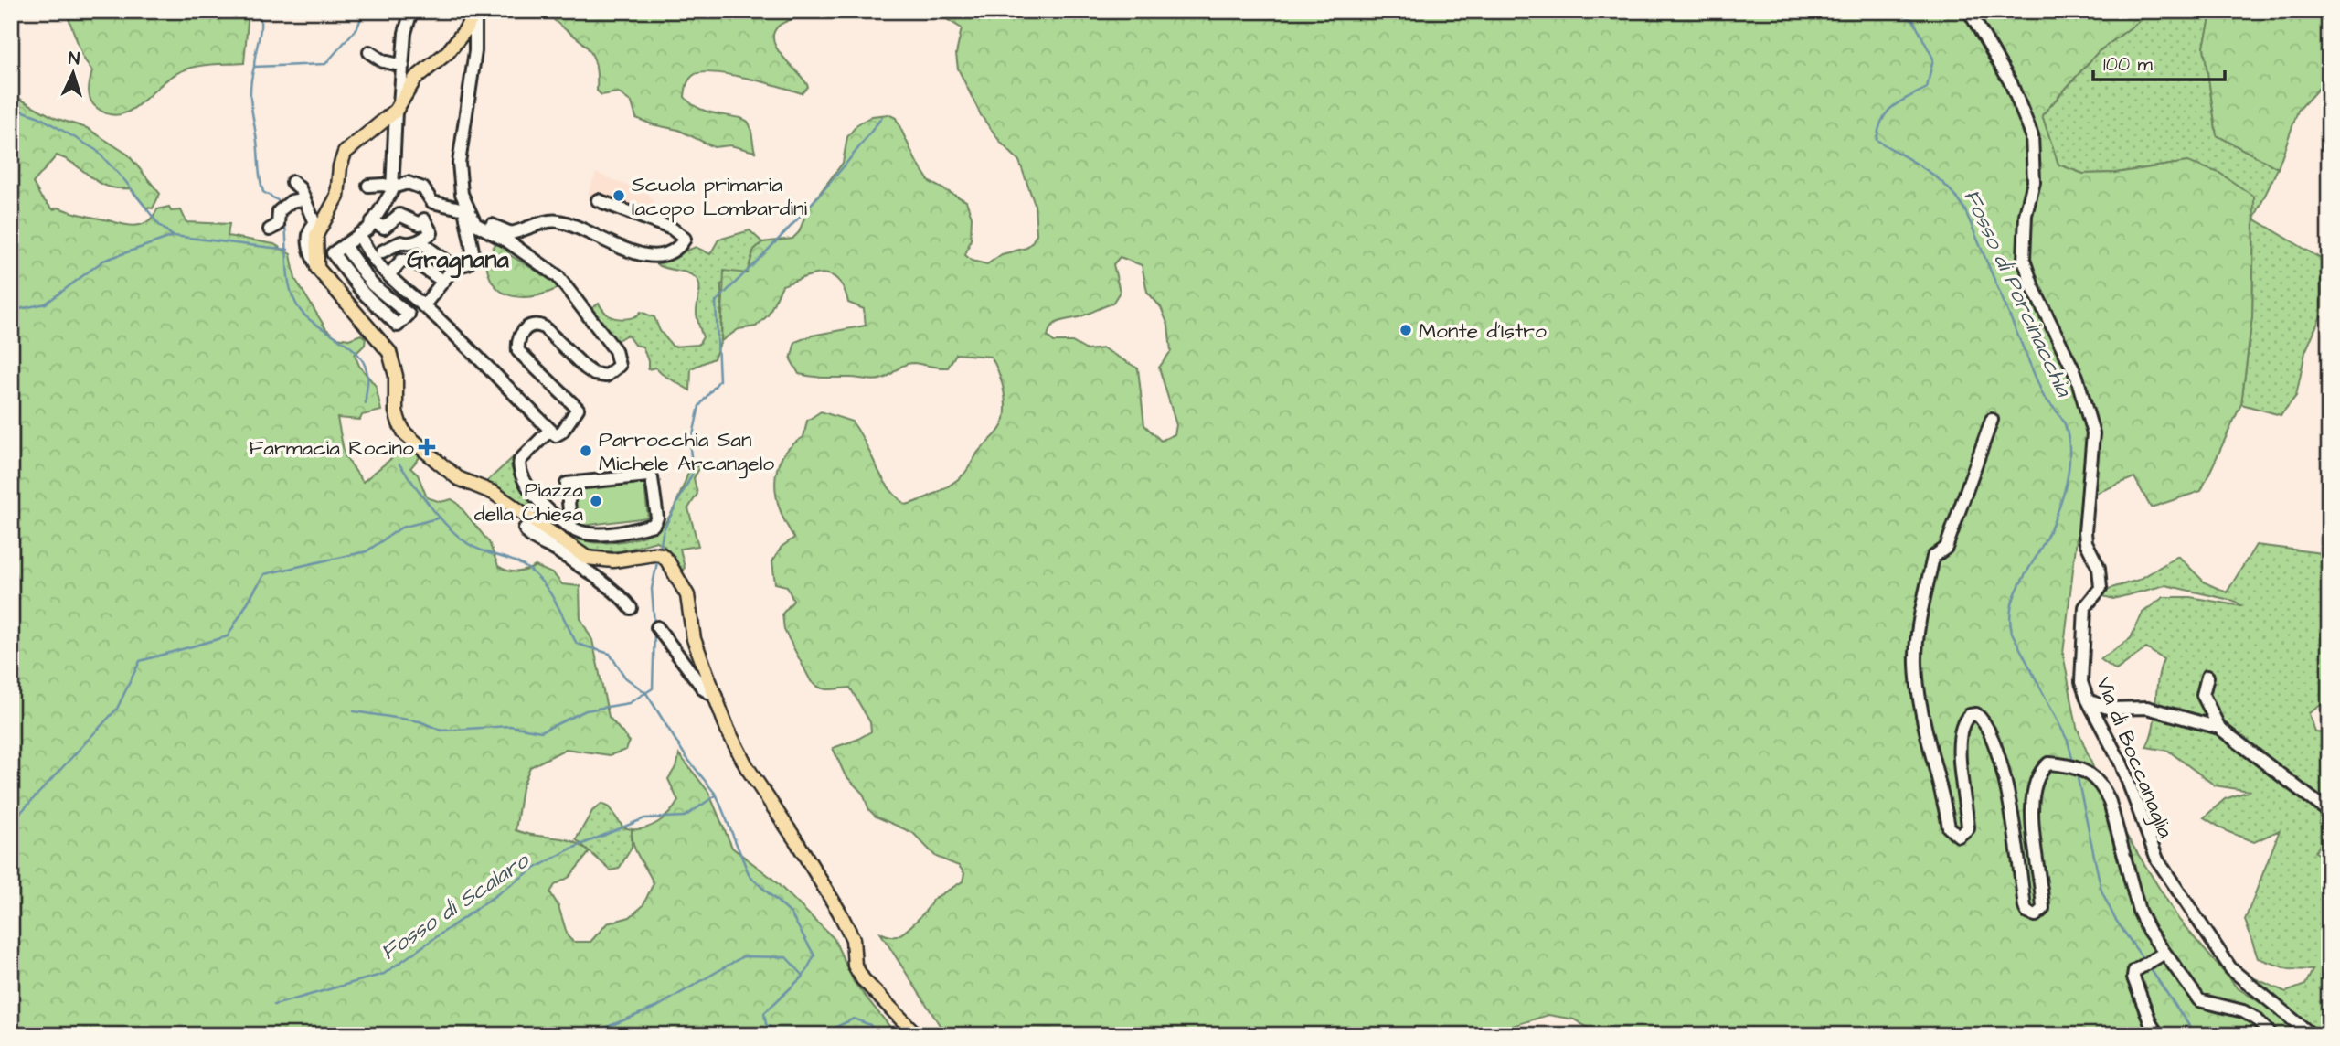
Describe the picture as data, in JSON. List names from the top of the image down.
{
  "streets": {
    "street": ["Via di Boccanaglia"]
  },
  "districts": ["Gragnana"],
  "water": ["Fosso di Porcinacchia", "Fosso di Scalaro"],
  "places": {
    "other": [
      "Scuola primaria Iacopo Lombardini",
      "Monte d'Istro",
      "Parrocchia San Michele Arcangelo",
      "Piazza della Chiesa"
    ],
    "health": ["Farmacia Rocino"]
  },
  "scale_bar": "100 m",
  "north": "top"
}
